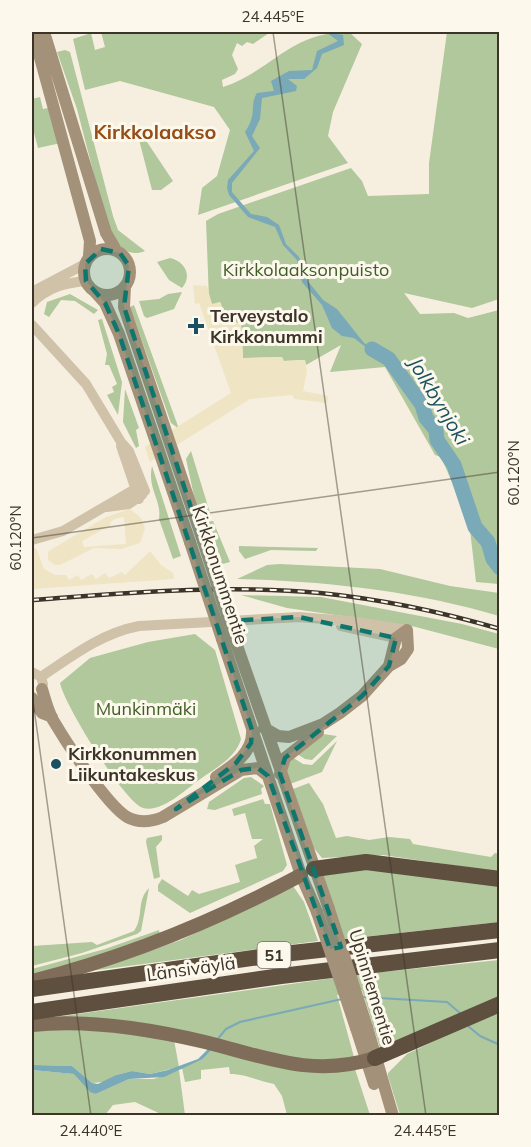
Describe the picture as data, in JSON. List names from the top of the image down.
{
  "streets": {
    "highway": ["51", "Länsiväylä"],
    "main road": ["Kirkkonummentie", "Upinniementie"]
  },
  "crossings": [
    ["Kirkkonummentie", "Upinniementie"]
  ],
  "districts": ["Kirkkolaakso"],
  "water": ["Jolkbynjoki"],
  "parks": ["Kirkkolaaksonpuisto", "Munkinmäki"],
  "places": {
    "health": ["Terveystalo Kirkkonummi"],
    "other": ["Kirkkonummen Liikuntakeskus"]
  },
  "coordinates": ["24.445°E", "60.120°N", "24.440°E"]
}
